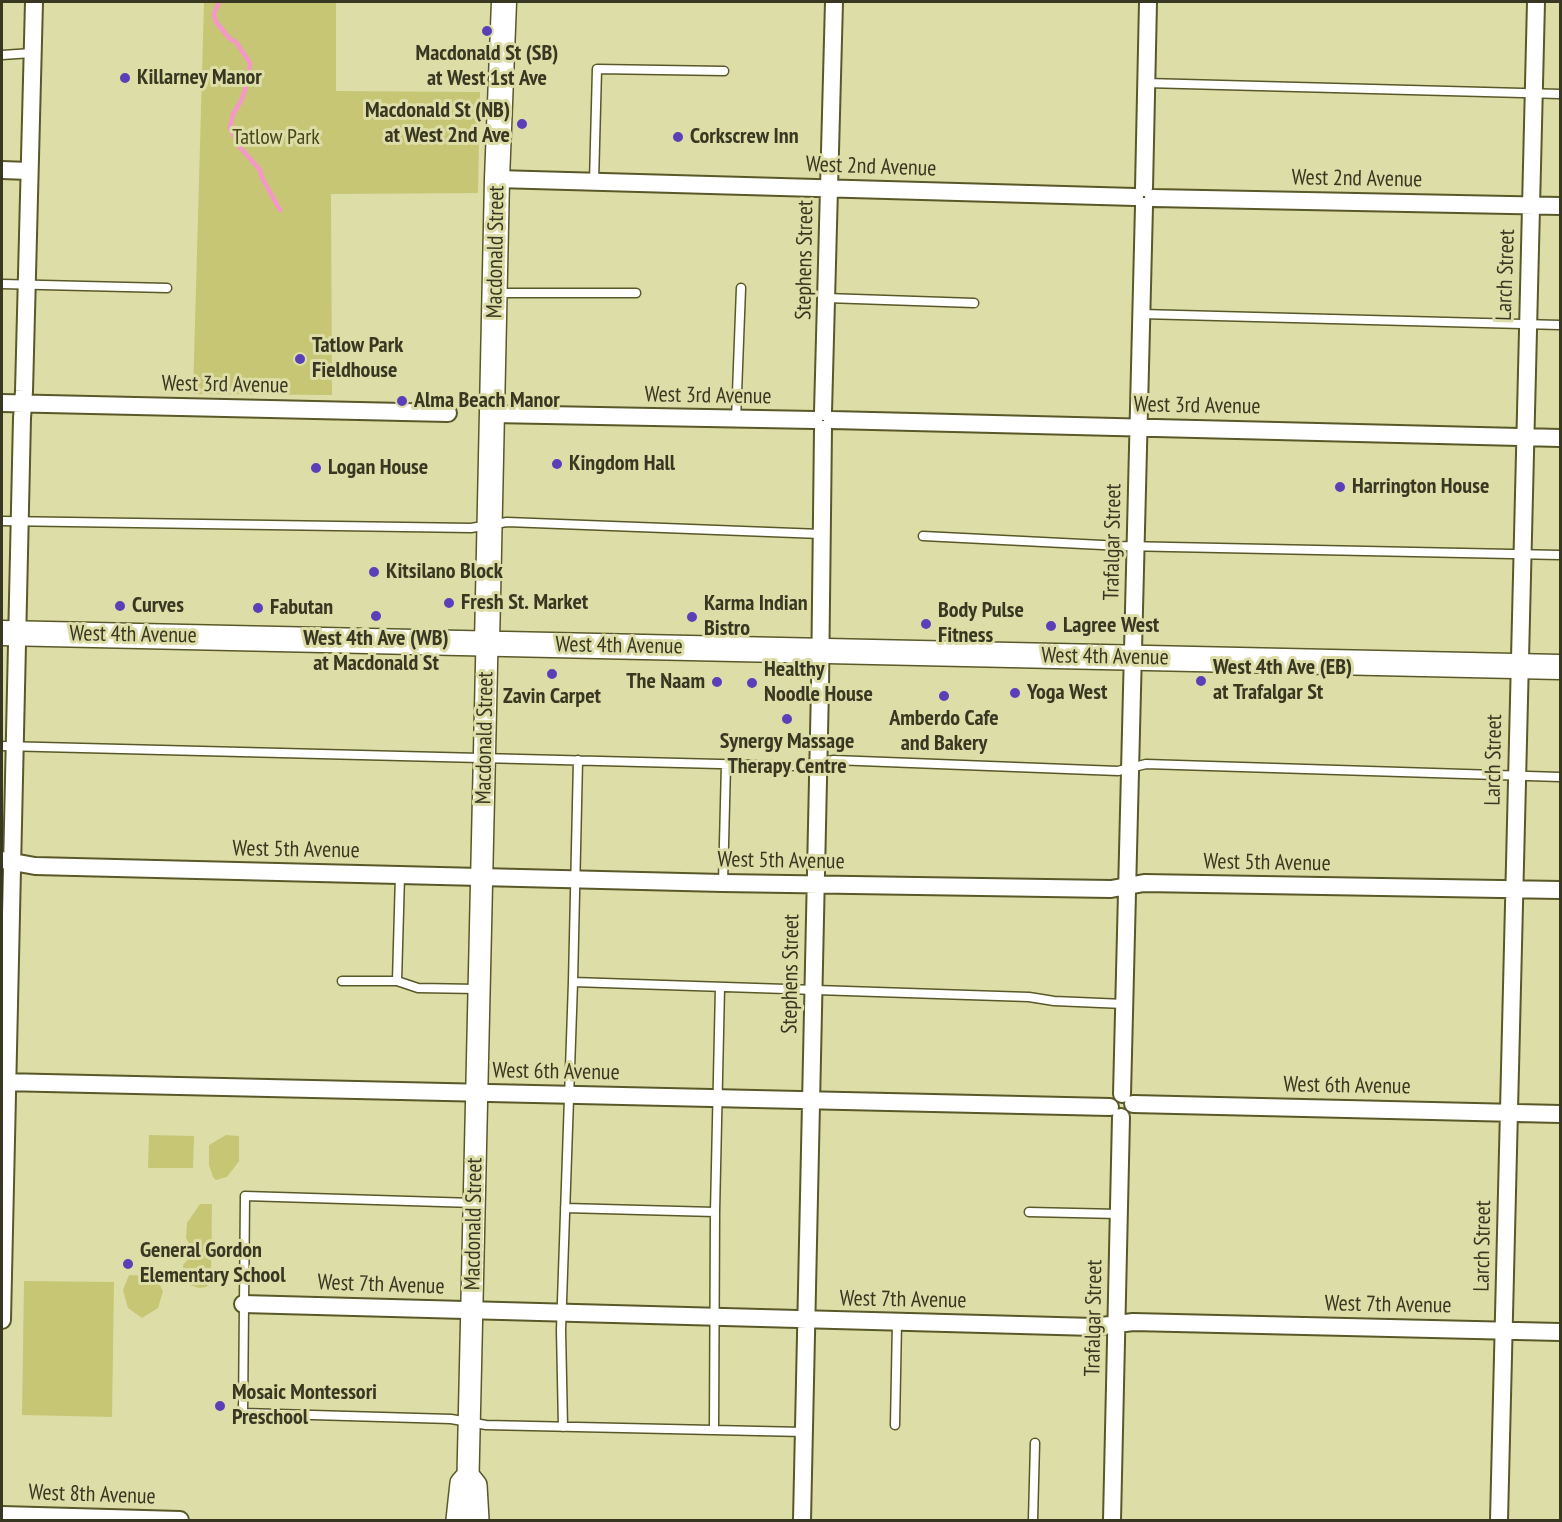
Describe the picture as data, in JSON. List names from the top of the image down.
{
  "streets": {
    "main road": ["Macdonald Street", "West 4th Avenue"],
    "street": [
      "West 2nd Avenue",
      "Stephens Street",
      "Larch Street",
      "West 3rd Avenue",
      "Trafalgar Street",
      "West 5th Avenue",
      "West 6th Avenue",
      "West 7th Avenue",
      "West 8th Avenue"
    ]
  },
  "crossings": [
    ["West 2nd Avenue", "Macdonald Street"],
    ["West 2nd Avenue", "Stephens Street"],
    ["West 2nd Avenue", "Larch Street"],
    ["West 2nd Avenue", "Trafalgar Street"],
    ["Macdonald Street", "West 3rd Avenue"],
    ["Macdonald Street", "West 4th Avenue"],
    ["Macdonald Street", "West 5th Avenue"],
    ["Macdonald Street", "West 6th Avenue"],
    ["Macdonald Street", "West 7th Avenue"],
    ["Stephens Street", "West 3rd Avenue"],
    ["Stephens Street", "West 4th Avenue"],
    ["Stephens Street", "West 5th Avenue"],
    ["Stephens Street", "West 6th Avenue"],
    ["Stephens Street", "West 7th Avenue"],
    ["Larch Street", "West 3rd Avenue"],
    ["Larch Street", "West 4th Avenue"],
    ["Larch Street", "West 5th Avenue"],
    ["Larch Street", "West 6th Avenue"],
    ["Larch Street", "West 7th Avenue"],
    ["West 3rd Avenue", "Trafalgar Street"],
    ["Trafalgar Street", "West 4th Avenue"],
    ["Trafalgar Street", "West 5th Avenue"],
    ["Trafalgar Street", "West 6th Avenue"],
    ["Trafalgar Street", "West 7th Avenue"]
  ],
  "parks": ["Tatlow Park"],
  "places": [
    "Macdonald St (SB) at West 1st Ave",
    "Killarney Manor",
    "Macdonald St (NB) at West 2nd Ave",
    "Corkscrew Inn",
    "Tatlow Park Fieldhouse",
    "Alma Beach Manor",
    "Kingdom Hall",
    "Logan House",
    "Harrington House",
    "Kitsilano Block",
    "Fresh St. Market",
    "Curves",
    "Fabutan",
    "West 4th Ave (WB) at Macdonald St",
    "Karma Indian Bistro",
    "Body Pulse Fitness",
    "Lagree West",
    "Zavin Carpet",
    "West 4th Ave (EB) at Trafalgar St",
    "The Naam",
    "Healthy Noodle House",
    "Yoga West",
    "Amberdo Cafe and Bakery",
    "Synergy Massage Therapy Centre",
    "General Gordon Elementary School",
    "Mosaic Montessori Preschool"
  ]
}
